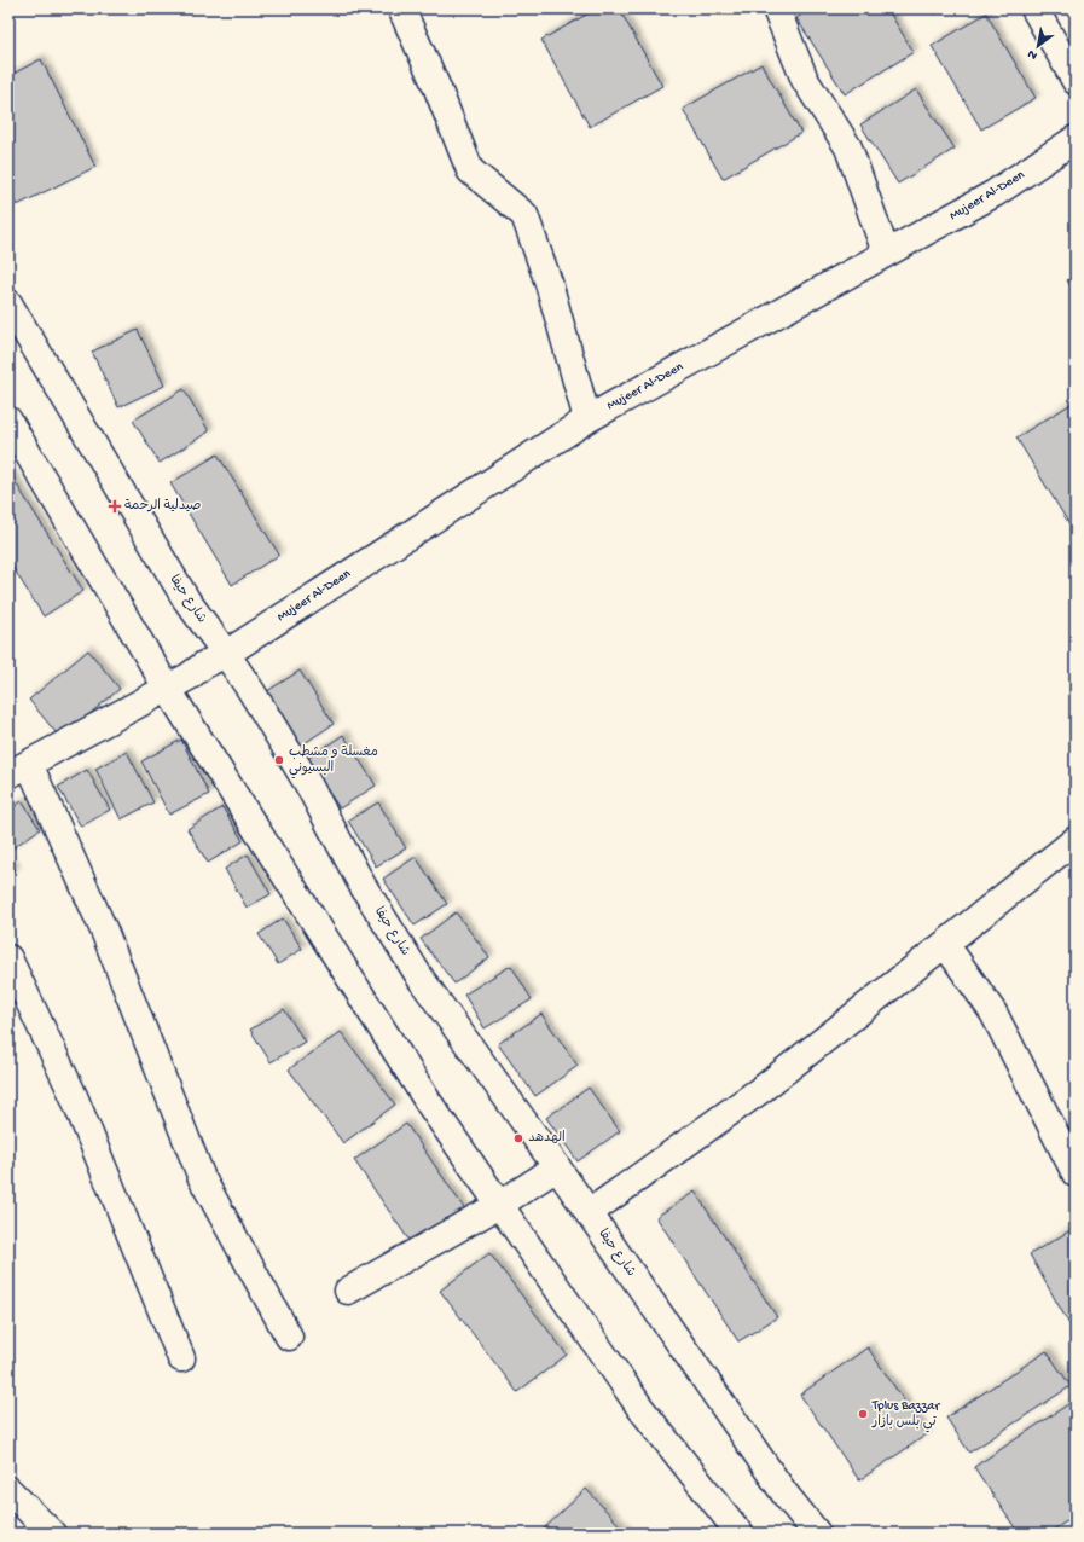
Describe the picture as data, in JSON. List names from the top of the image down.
{
  "streets": {
    "street": ["Mujeer Al-Deen", "شارع حيفا"]
  },
  "crossings": [
    ["Mujeer Al-Deen", "شارع حيفا"]
  ],
  "places": {
    "health": ["صيدلية الرحمة"],
    "other": ["مغسلة و مشطب البسيوني", "الهدهد", "Tplus Bazzar تي بلس بازار"]
  },
  "north": "bottom left"
}
